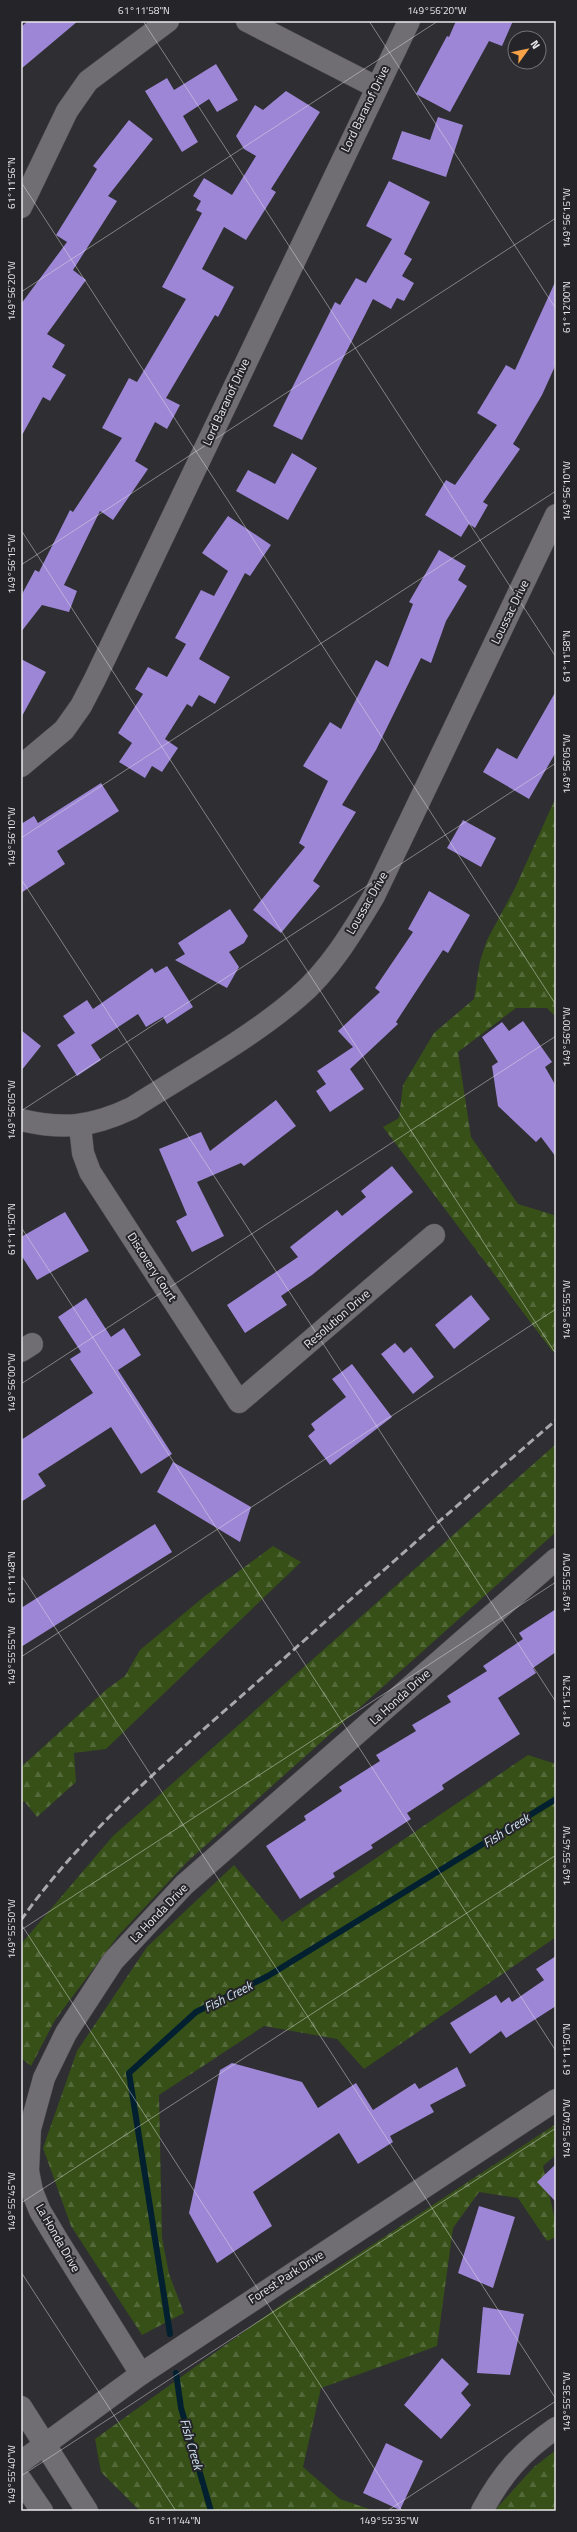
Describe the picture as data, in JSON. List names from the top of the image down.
{
  "streets": {
    "street": [
      "Lord Baranof Drive",
      "Loussac Drive",
      "Discovery Court",
      "Resolution Drive",
      "La Honda Drive",
      "Forest Park Drive"
    ]
  },
  "crossings": [
    ["Loussac Drive", "Discovery Court"],
    ["Discovery Court", "Resolution Drive"],
    ["La Honda Drive", "Forest Park Drive"]
  ],
  "water": ["Fish Creek"],
  "north": "top right",
  "coordinates": [
    "61°11'58\"N",
    "149°56'20\"W",
    "61°11'56\"N",
    "149°56'15\"W",
    "61°12'00\"N",
    "149°56'10\"W",
    "149°56'05\"W",
    "149°56'00\"W",
    "61°11'50\"N",
    "149°55'55\"W",
    "61°11'48\"N",
    "149°55'50\"W",
    "61°11'52\"N",
    "149°55'45\"W",
    "149°55'40\"W",
    "149°55'35\"W",
    "61°11'44\"N"
  ]
}
